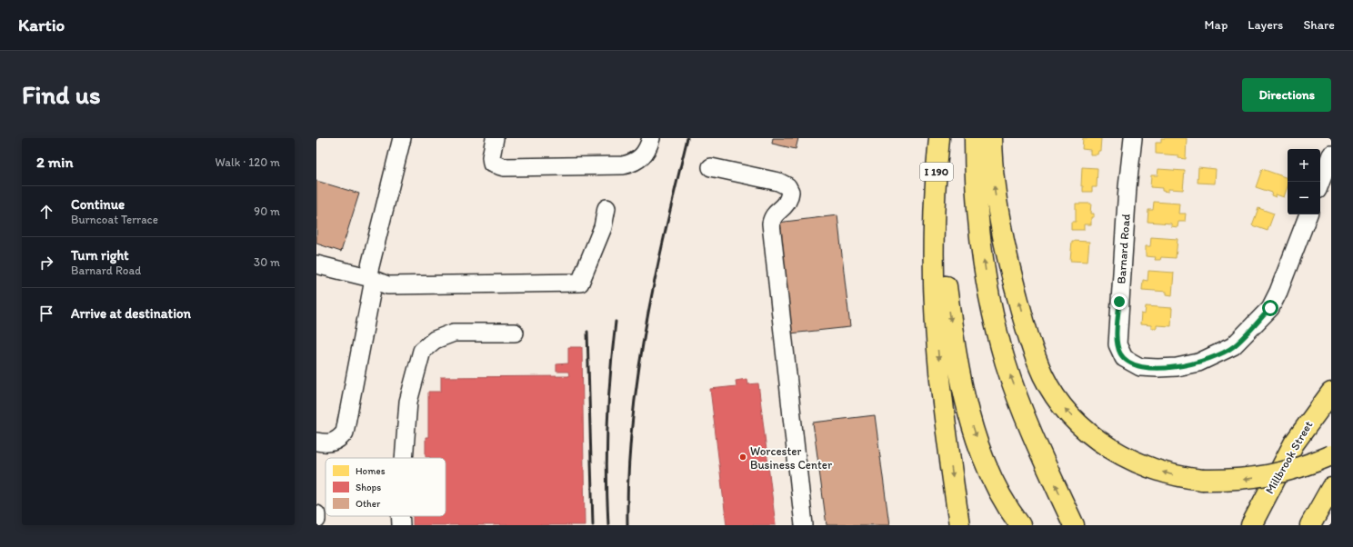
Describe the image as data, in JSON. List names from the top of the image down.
{
  "streets": {
    "main road": ["I 190", "Millbrook Street"],
    "street": ["Barnard Road"]
  },
  "places": ["Worcester Business Center"],
  "legend": ["Homes", "Shops", "Other"],
  "page": {
    "header": "Kartio",
    "nav": ["Map", "Layers", "Share"],
    "buttons": "Directions",
    "title": "Find us",
    "heading": ["2 min", "Walk · 120 m"],
    "map_buttons": ["+", "−"],
    "list": [
      ["Continue", "Burncoat Terrace", "90 m"],
      ["Turn right", "Barnard Road", "30 m"],
      "Arrive at destination"
    ]
  }
}
